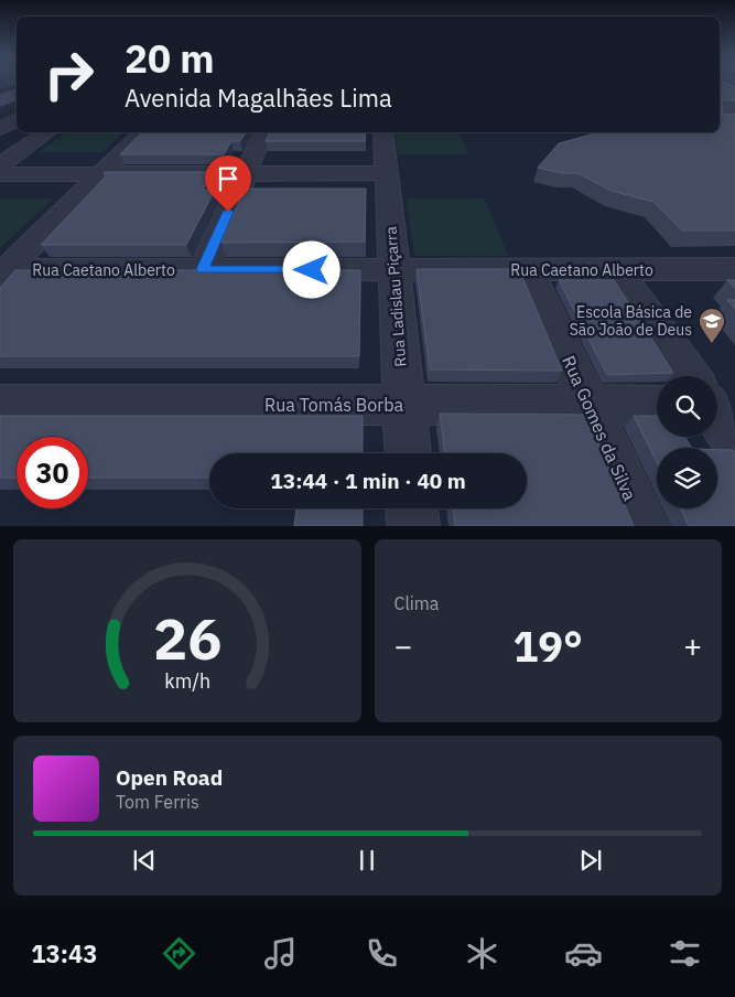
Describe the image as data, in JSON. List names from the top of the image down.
{
  "streets": {
    "street": [
      "Rua Caetano Alberto",
      "Rua Ladislau Piçarra",
      "Rua Tomás Borba",
      "Rua Gomes da Silva"
    ]
  },
  "crossings": [
    ["Rua Caetano Alberto", "Rua Ladislau Piçarra"],
    ["Rua Caetano Alberto", "Rua Gomes da Silva"],
    ["Rua Ladislau Piçarra", "Rua Tomás Borba"],
    ["Rua Tomás Borba", "Rua Gomes da Silva"]
  ],
  "places": {
    "school or university": ["Escola Básica de São João de Deus"]
  },
  "page": {
    "turn": ["20 m", "Avenida Magalhães Lima"],
    "limit": "30",
    "trip": "13:44 · 1 min · 40 m",
    "tile": "Clima",
    "heat": ["−", "19°", "+"],
    "song": ["Open Road", "Tom Ferris"],
    "tabs": "13:43",
    "gauge": ["26", "km/h"]
  }
}
